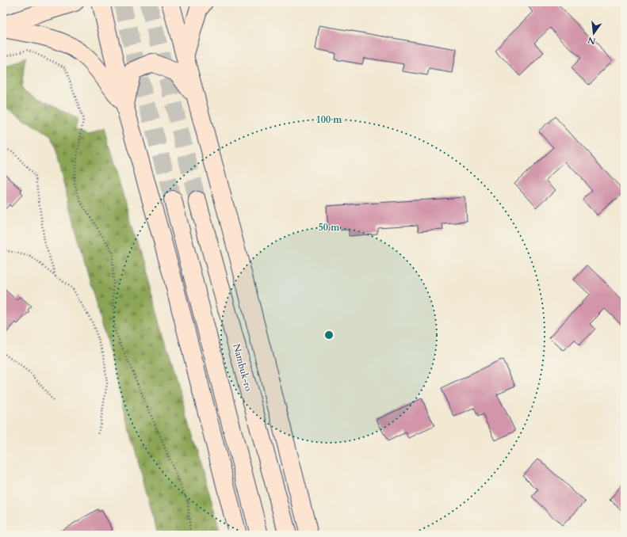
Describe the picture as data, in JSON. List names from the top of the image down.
{
  "streets": {
    "main road": ["Nambuk-ro"]
  },
  "north": "bottom",
  "rings": ["100 m", "50 m"]
}
